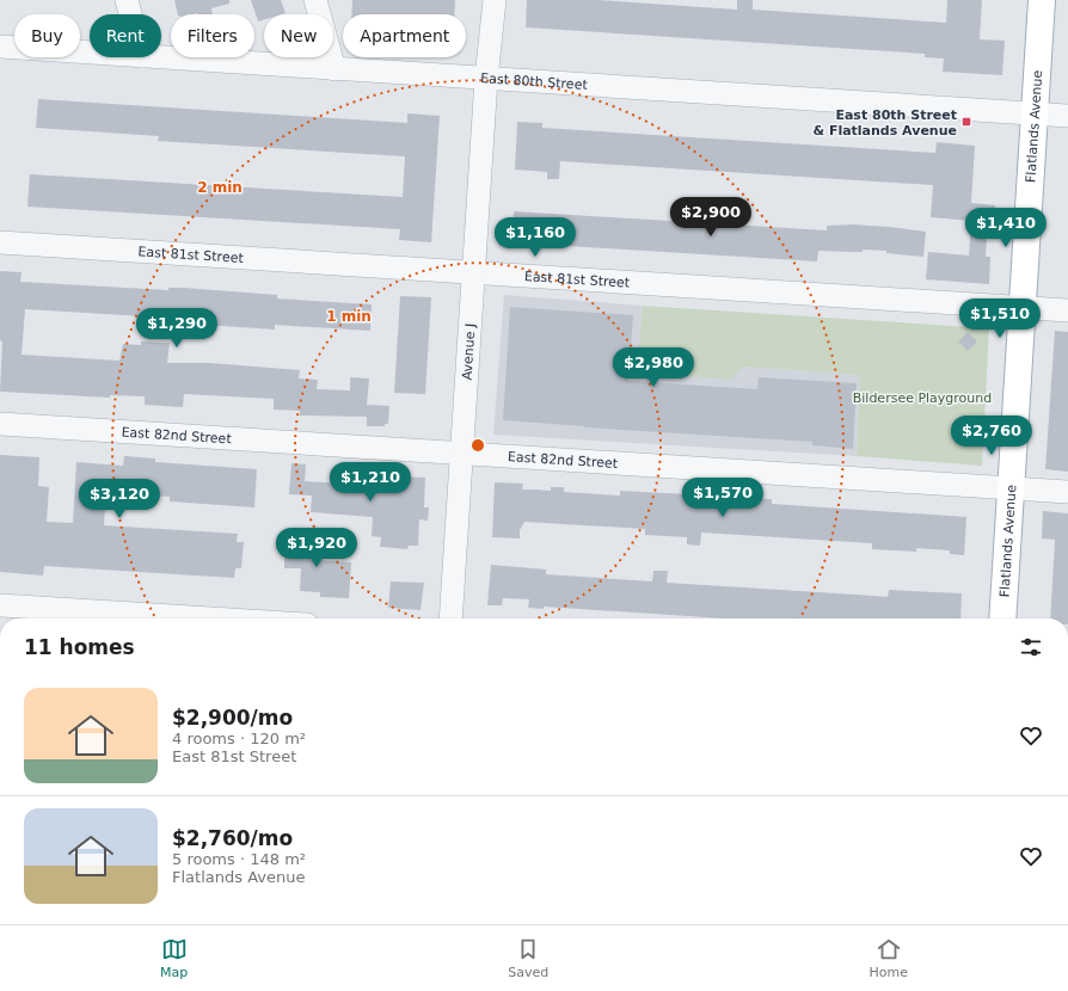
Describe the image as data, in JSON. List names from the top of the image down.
{
  "streets": {
    "main road": ["Flatlands Avenue"],
    "street": [
      "East 80th Street",
      "East 81st Street",
      "Avenue J",
      "East 82nd Street"
    ]
  },
  "crossings": [
    ["East 80th Street", "Flatlands Avenue"],
    ["East 80th Street", "Avenue J"],
    ["Flatlands Avenue", "East 81st Street"],
    ["Flatlands Avenue", "East 82nd Street"],
    ["East 81st Street", "Avenue J"],
    ["Avenue J", "East 82nd Street"]
  ],
  "parks": ["Bildersee Playground"],
  "places": {
    "transit": ["East 80th Street & Flatlands Avenue"]
  },
  "page": {
    "chip": [
      "Buy",
      "Rent",
      "Filters",
      "New",
      "Apartment"
    ],
    "price": [
      "$2,900",
      "$1,410",
      "$1,160",
      "$1,510",
      "$1,290",
      "$2,980",
      "$2,760",
      "$1,210",
      "$1,570",
      "$3,120",
      "$1,920"
    ],
    "heading": "11 homes",
    "list": [
      {
        "name": "$2,900/mo",
        "note": "4 rooms · 120 m² · East 81st Street"
      },
      {
        "name": "$2,760/mo",
        "note": "5 rooms · 148 m² · Flatlands Avenue"
      }
    ],
    "tabs": ["Map", "Saved", "Home"]
  },
  "rings": ["2 min", "1 min"]
}
